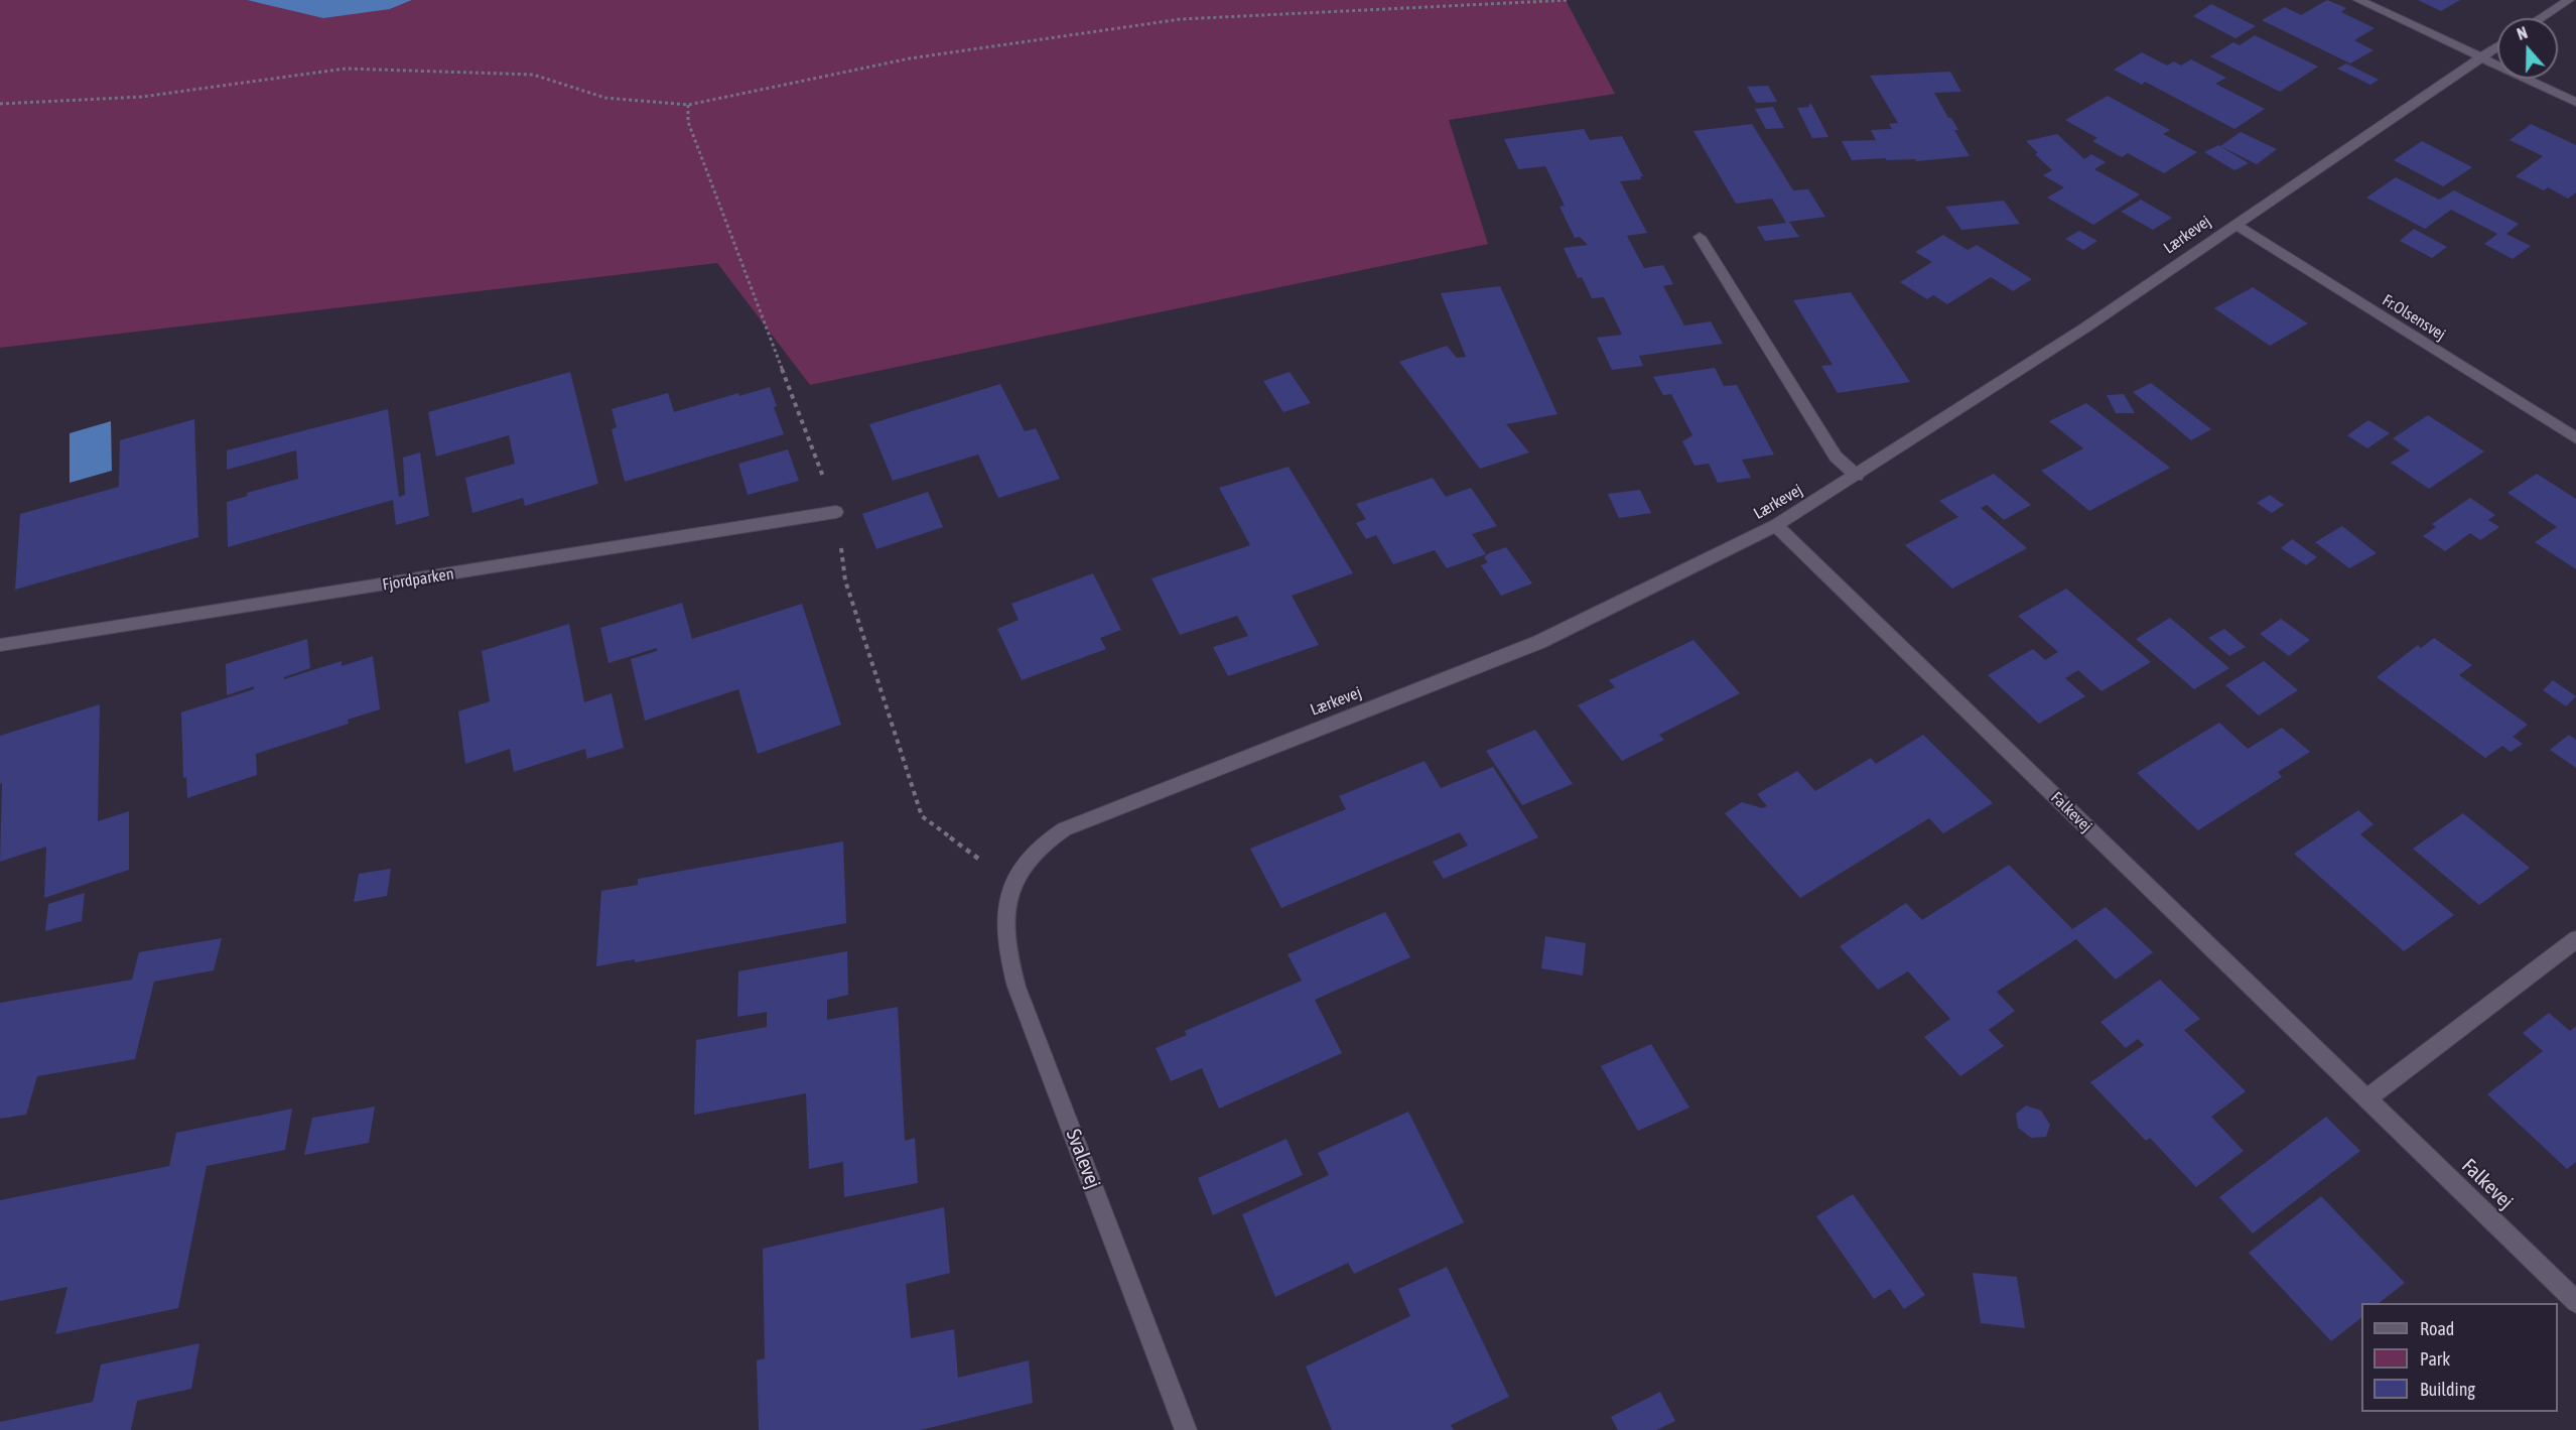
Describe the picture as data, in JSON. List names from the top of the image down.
{
  "streets": {
    "street": [
      "Lærkevej",
      "Fr.Olsensvej",
      "Fjordparken",
      "Falkevej",
      "Svalevej"
    ]
  },
  "crossings": [
    ["Lærkevej", "Fr.Olsensvej"],
    ["Lærkevej", "Falkevej"],
    ["Lærkevej", "Svalevej"]
  ],
  "legend": ["Road", "Park", "Building"],
  "north": "top"
}
